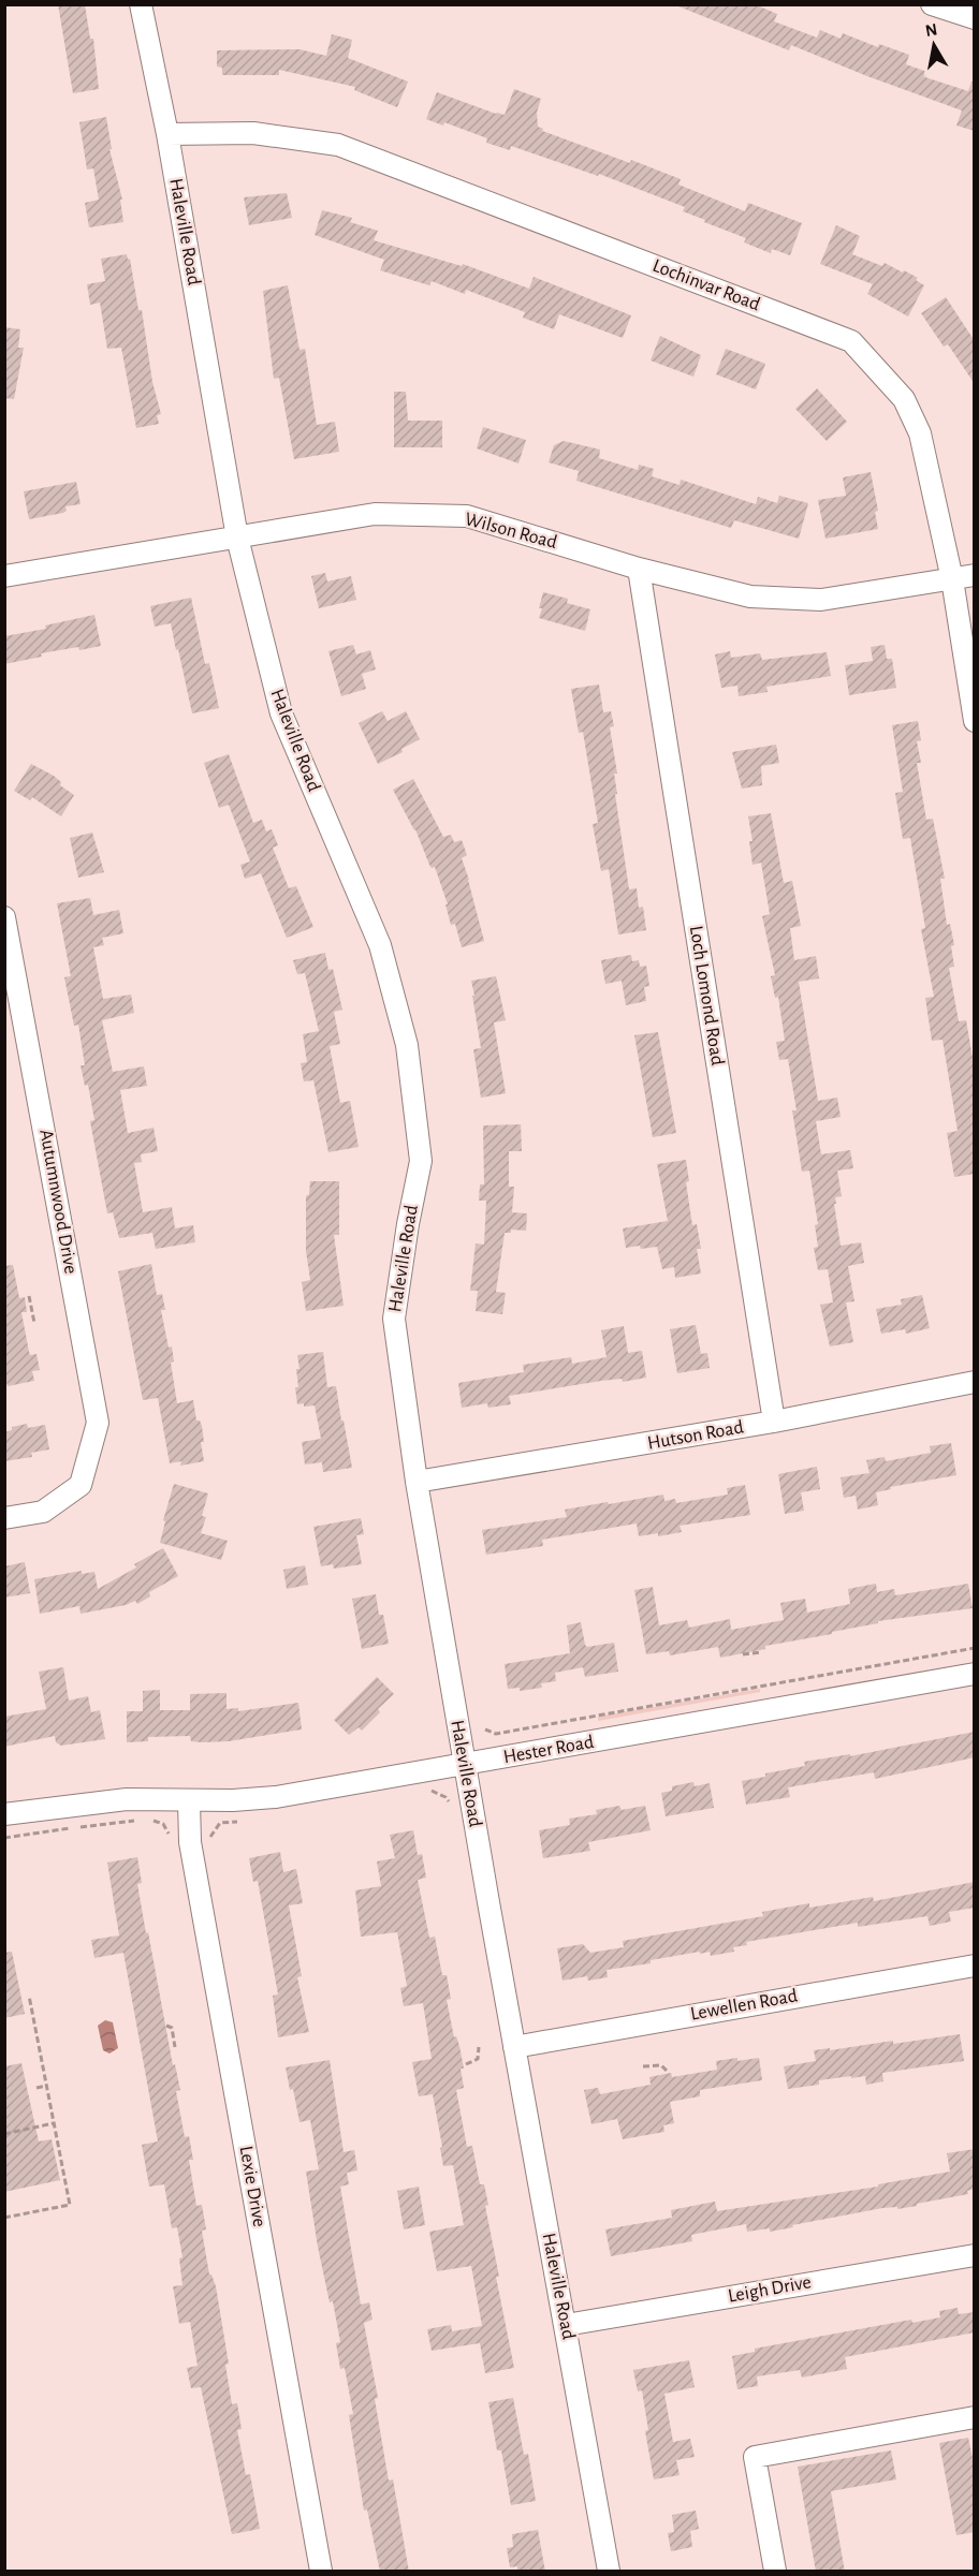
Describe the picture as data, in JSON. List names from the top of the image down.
{
  "streets": {
    "street": [
      "Haleville Road",
      "Lochinvar Road",
      "Wilson Road",
      "Loch Lomond Road",
      "Autumnwood Drive",
      "Hutson Road",
      "Hester Road",
      "Lewellen Road",
      "Lexie Drive",
      "Leigh Drive"
    ]
  },
  "crossings": [
    ["Haleville Road", "Lochinvar Road"],
    ["Haleville Road", "Wilson Road"],
    ["Haleville Road", "Hutson Road"],
    ["Haleville Road", "Hester Road"],
    ["Haleville Road", "Lewellen Road"],
    ["Haleville Road", "Leigh Drive"],
    ["Lochinvar Road", "Wilson Road"],
    ["Wilson Road", "Loch Lomond Road"],
    ["Loch Lomond Road", "Hutson Road"],
    ["Hester Road", "Lexie Drive"]
  ],
  "north": "top"
}
